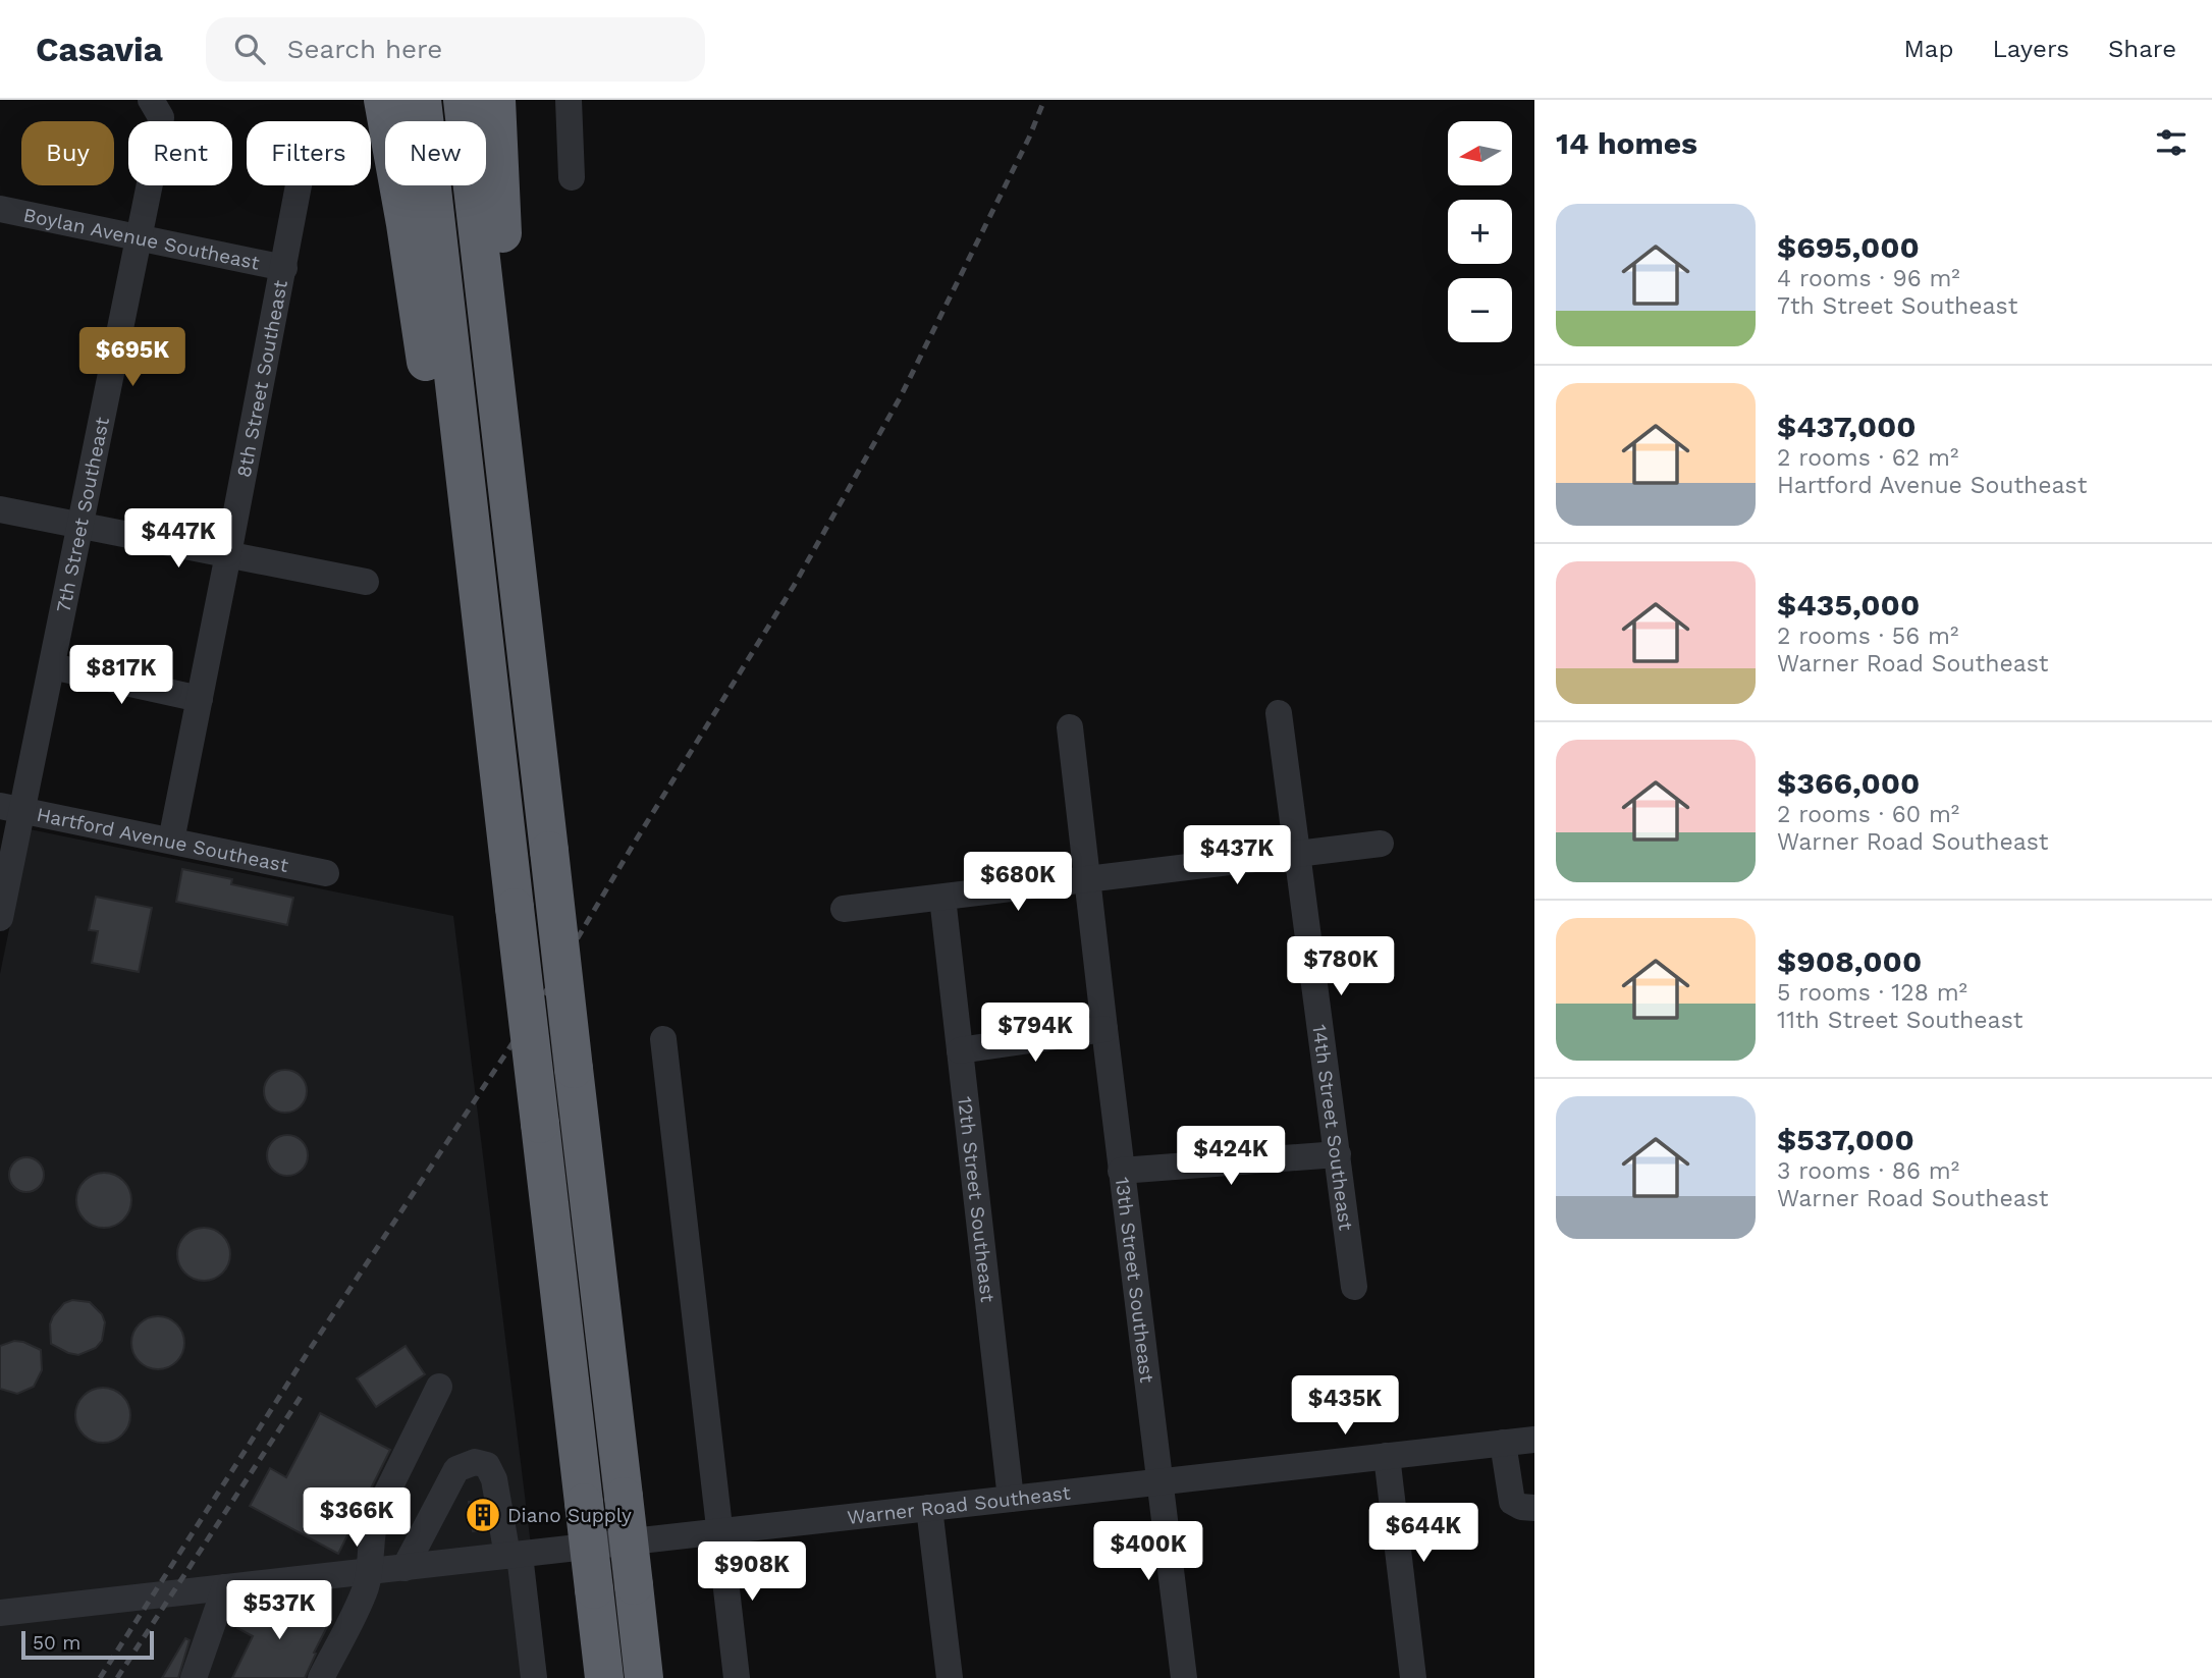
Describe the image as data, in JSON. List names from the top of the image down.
{
  "streets": {
    "street": [
      "Boylan Avenue Southeast",
      "8th Street Southeast",
      "7th Street Southeast",
      "Hartford Avenue Southeast",
      "14th Street Southeast",
      "12th Street Southeast",
      "13th Street Southeast",
      "Warner Road Southeast"
    ]
  },
  "crossings": [
    ["Boylan Avenue Southeast", "8th Street Southeast"],
    ["Boylan Avenue Southeast", "7th Street Southeast"],
    ["8th Street Southeast", "Hartford Avenue Southeast"],
    ["7th Street Southeast", "Hartford Avenue Southeast"],
    ["12th Street Southeast", "Warner Road Southeast"],
    ["13th Street Southeast", "Warner Road Southeast"]
  ],
  "places": {
    "building": ["Diano Supply"]
  },
  "scale_bar": "50 m",
  "north": "left",
  "page": {
    "header": "Casavia",
    "search": "Search here",
    "nav": ["Map", "Layers", "Share"],
    "heading": "14 homes",
    "map_buttons": ["+", "−"],
    "chip": [
      "Buy",
      "Rent",
      "Filters",
      "New"
    ],
    "list": [
      {
        "name": "$695,000",
        "note": "4 rooms · 96 m² · 7th Street Southeast"
      },
      {
        "name": "$437,000",
        "note": "2 rooms · 62 m² · Hartford Avenue Southeast"
      },
      {
        "name": "$435,000",
        "note": "2 rooms · 56 m² · Warner Road Southeast"
      },
      {
        "name": "$366,000",
        "note": "2 rooms · 60 m² · Warner Road Southeast"
      },
      {
        "name": "$908,000",
        "note": "5 rooms · 128 m² · 11th Street Southeast"
      },
      {
        "name": "$537,000",
        "note": "3 rooms · 86 m² · Warner Road Southeast"
      }
    ],
    "price": [
      "$695K",
      "$447K",
      "$817K",
      "$437K",
      "$680K",
      "$780K",
      "$794K",
      "$424K",
      "$435K",
      "$366K",
      "$644K",
      "$400K",
      "$908K",
      "$537K"
    ],
    "scale": "50 m"
  }
}
